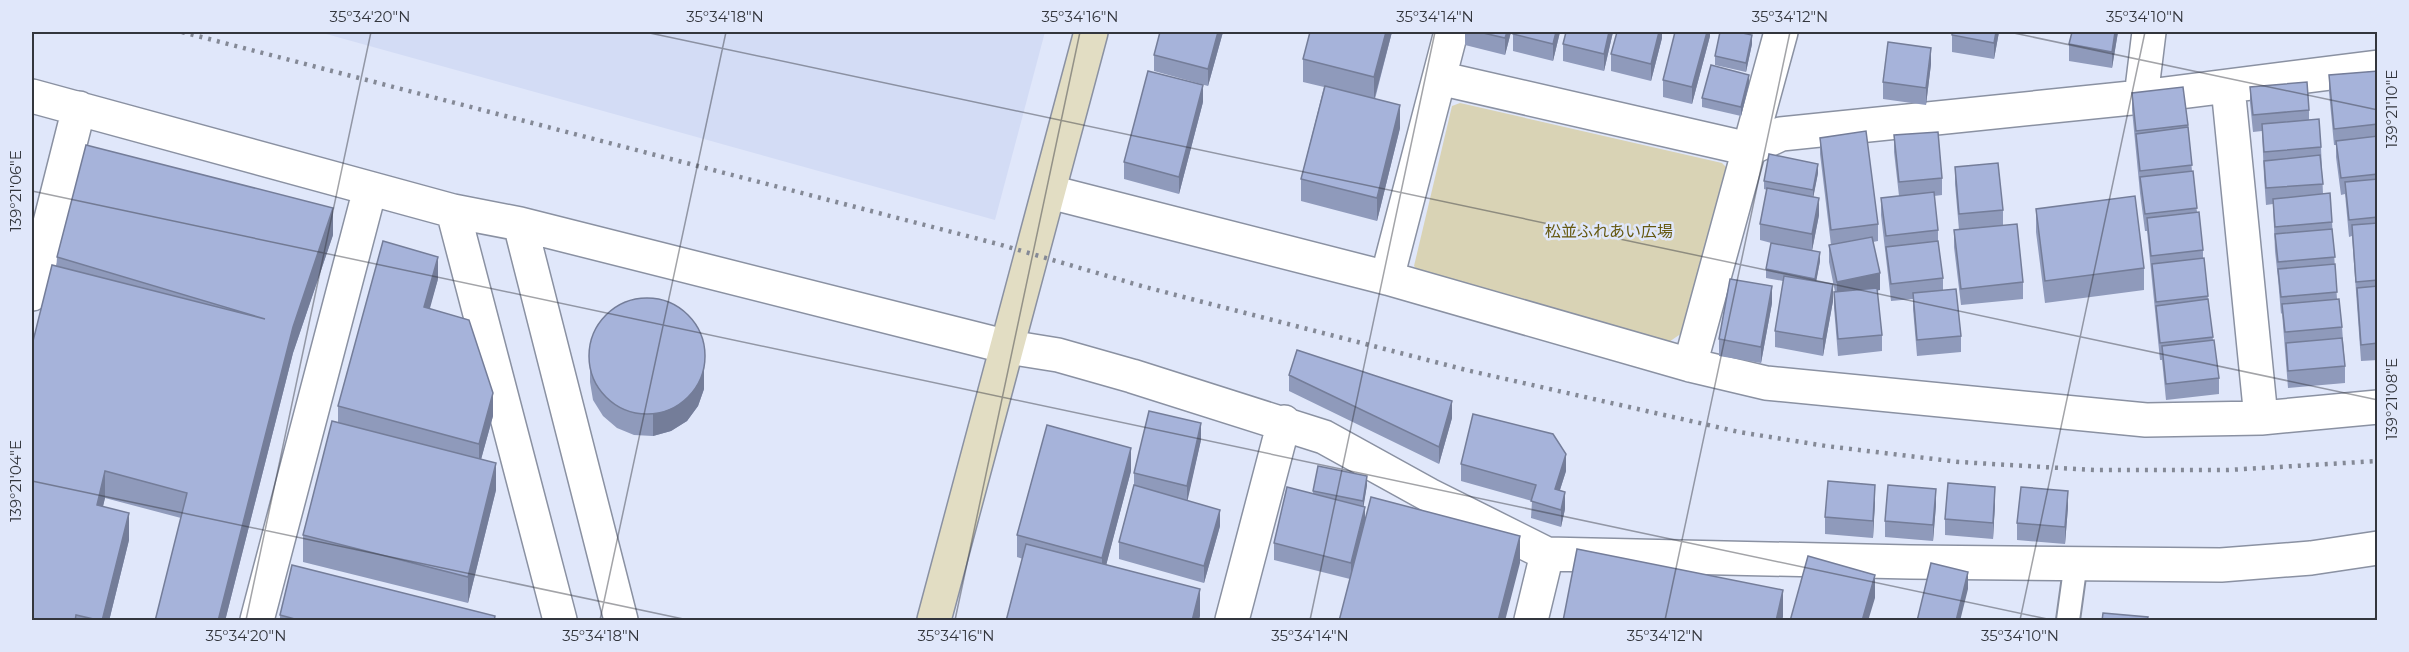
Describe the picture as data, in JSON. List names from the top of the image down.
{
  "parks": ["松並ふれあい広場"],
  "coordinates": [
    "35°34'20\"N",
    "35°34'18\"N",
    "35°34'16\"N",
    "35°34'14\"N",
    "35°34'12\"N",
    "35°34'10\"N",
    "139°21'10\"E",
    "139°21'06\"E",
    "139°21'08\"E",
    "139°21'04\"E"
  ]
}
